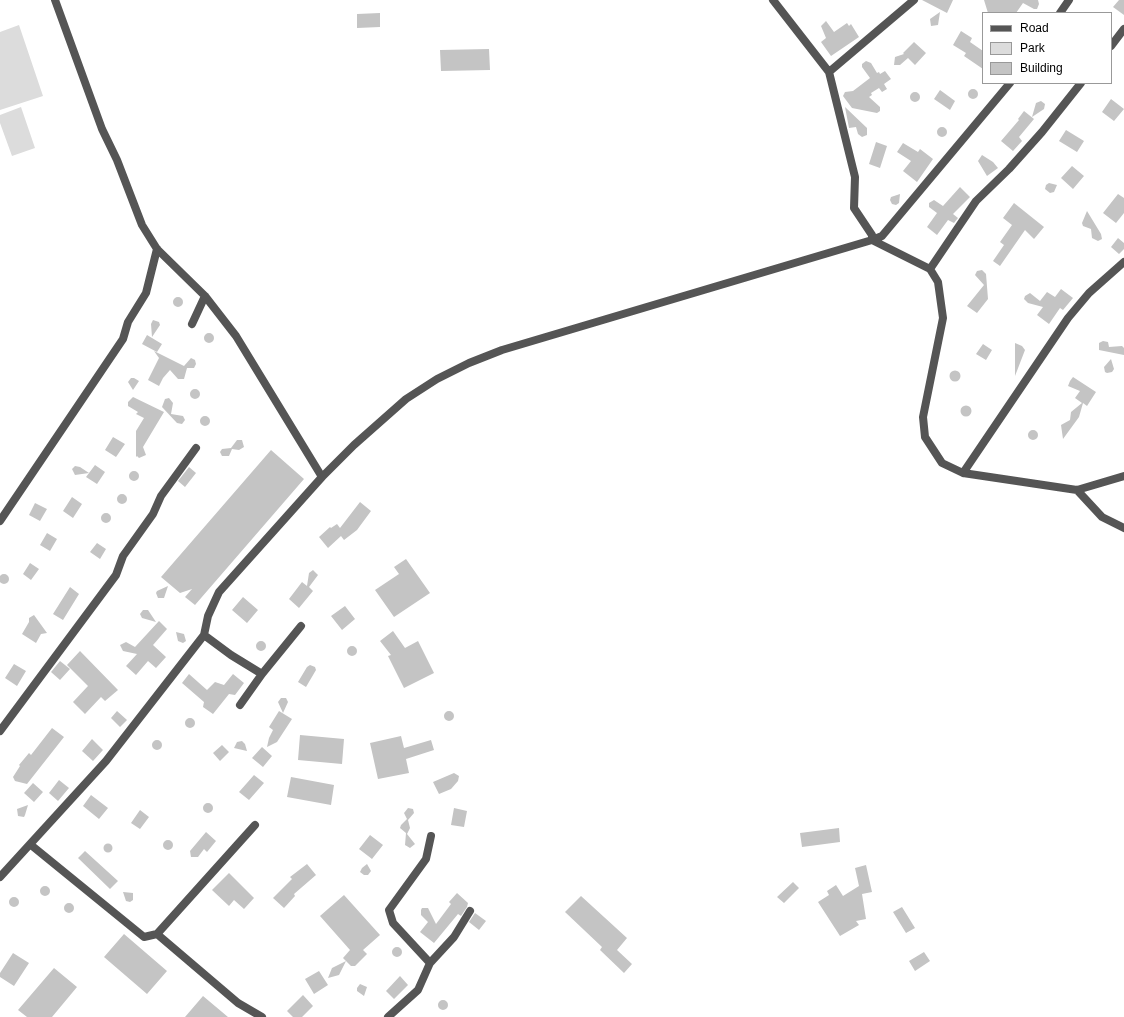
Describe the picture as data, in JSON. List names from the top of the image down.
{
  "legend": ["Road", "Park", "Building"]
}
